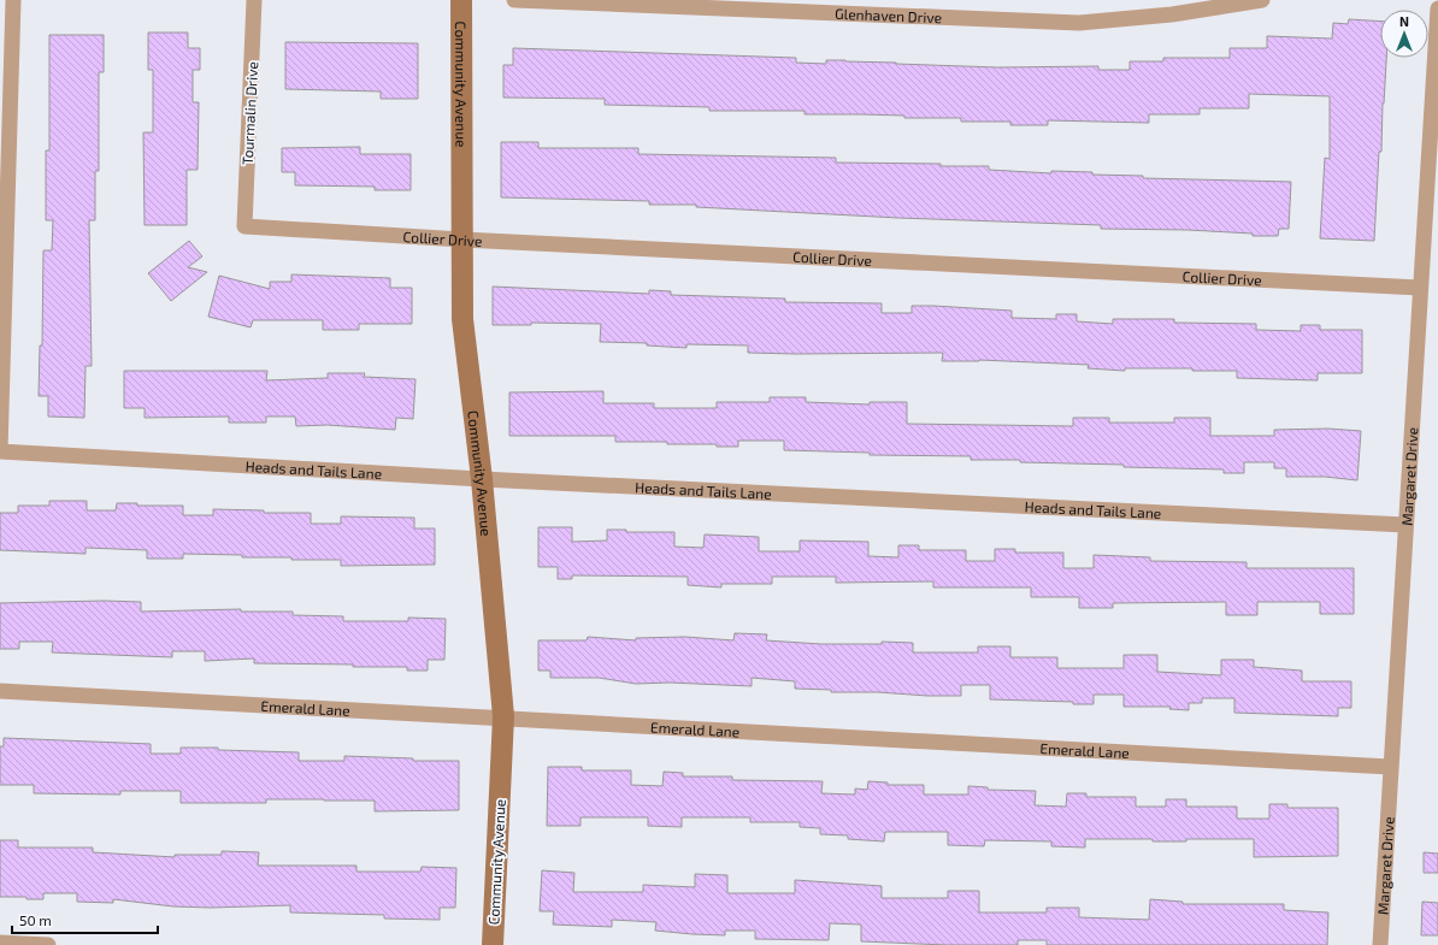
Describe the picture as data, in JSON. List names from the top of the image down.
{
  "streets": {
    "street": [
      "Glenhaven Drive",
      "Community Avenue",
      "Tourmalin Drive",
      "Collier Drive",
      "Heads and Tails Lane",
      "Margaret Drive",
      "Emerald Lane"
    ]
  },
  "crossings": [
    ["Community Avenue", "Collier Drive"],
    ["Community Avenue", "Heads and Tails Lane"],
    ["Community Avenue", "Emerald Lane"],
    ["Tourmalin Drive", "Collier Drive"],
    ["Collier Drive", "Margaret Drive"],
    ["Heads and Tails Lane", "Margaret Drive"],
    ["Margaret Drive", "Emerald Lane"]
  ],
  "scale_bar": "50 m",
  "north": "top"
}
